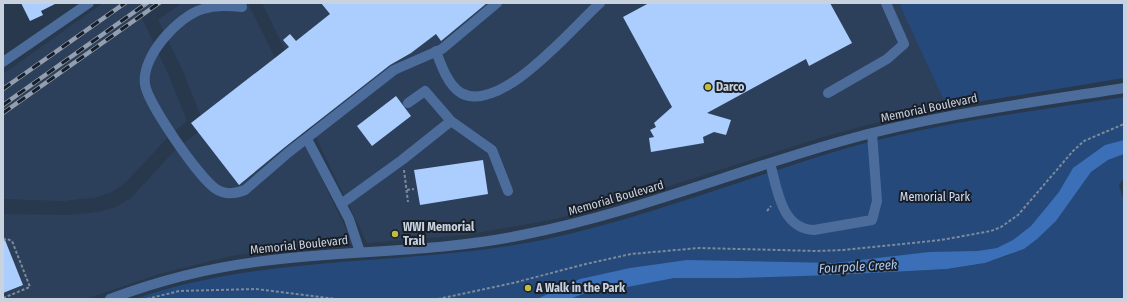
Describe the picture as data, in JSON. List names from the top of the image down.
{
  "streets": {
    "street": ["Memorial Boulevard"]
  },
  "water": ["Fourpole Creek"],
  "parks": ["Memorial Park"],
  "places": ["Darco", "WWI Memorial Trail", "A Walk in the Park"]
}
